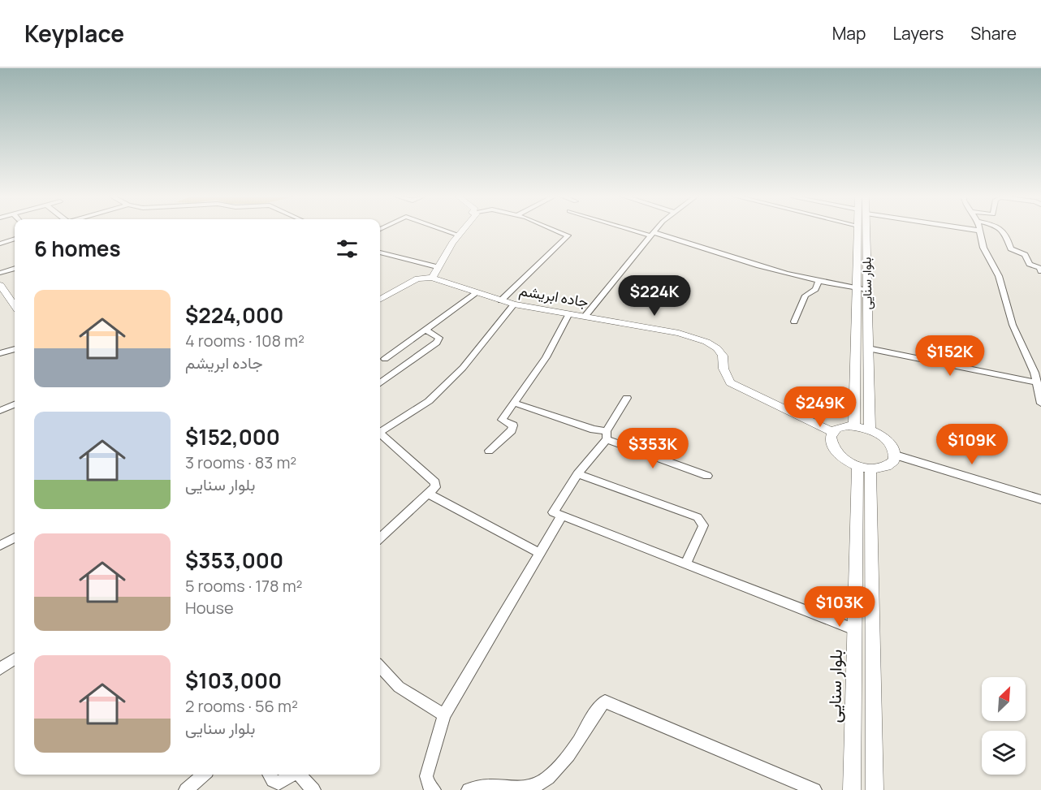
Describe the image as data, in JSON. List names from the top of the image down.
{
  "streets": {
    "main road": ["بلوار سنایی", "جاده ابریشم"]
  },
  "north": "top right",
  "page": {
    "header": "Keyplace",
    "nav": ["Map", "Layers", "Share"],
    "heading": "6 homes",
    "price": [
      "$224K",
      "$152K",
      "$249K",
      "$109K",
      "$353K",
      "$103K"
    ],
    "list": [
      {
        "name": "$224,000",
        "note": "4 rooms · 108 m² · جاده ابریشم"
      },
      {
        "name": "$152,000",
        "note": "3 rooms · 83 m² · بلوار سنایی"
      },
      {
        "name": "$353,000",
        "note": "5 rooms · 178 m² · House"
      },
      {
        "name": "$103,000",
        "note": "2 rooms · 56 m² · بلوار سنایی"
      }
    ]
  }
}
